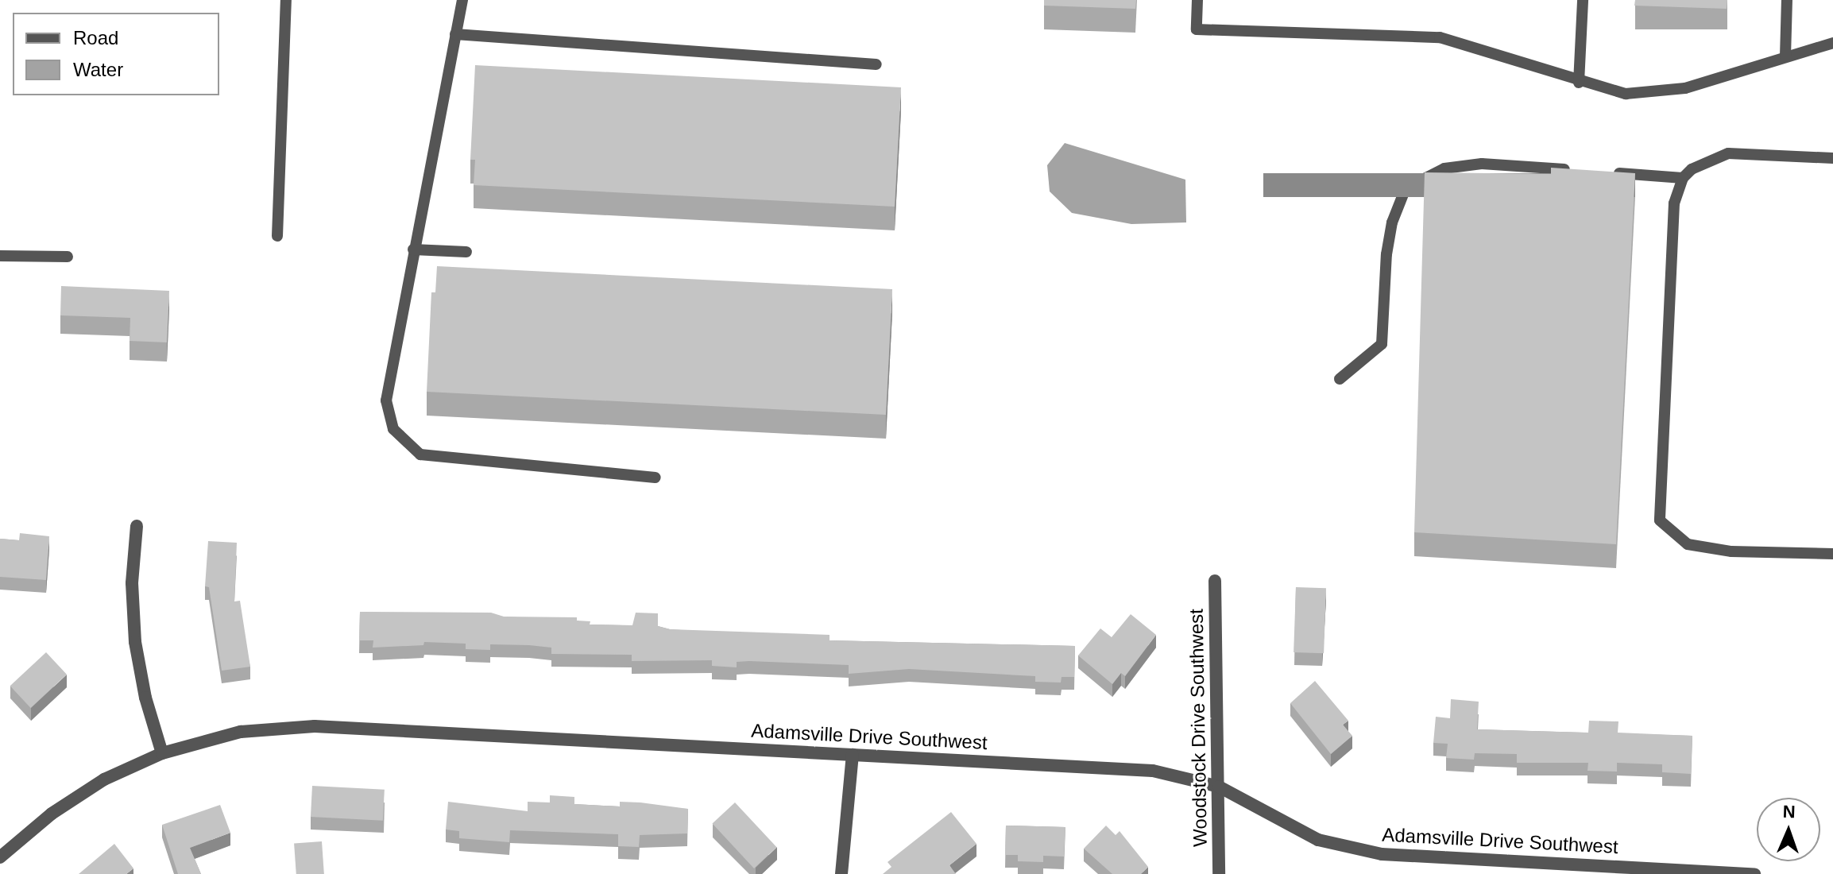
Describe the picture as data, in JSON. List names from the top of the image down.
{
  "streets": {
    "street": ["Woodstock Drive Southwest", "Adamsville Drive Southwest"]
  },
  "crossings": [
    ["Woodstock Drive Southwest", "Adamsville Drive Southwest"]
  ],
  "legend": ["Road", "Water"],
  "north": "top"
}
